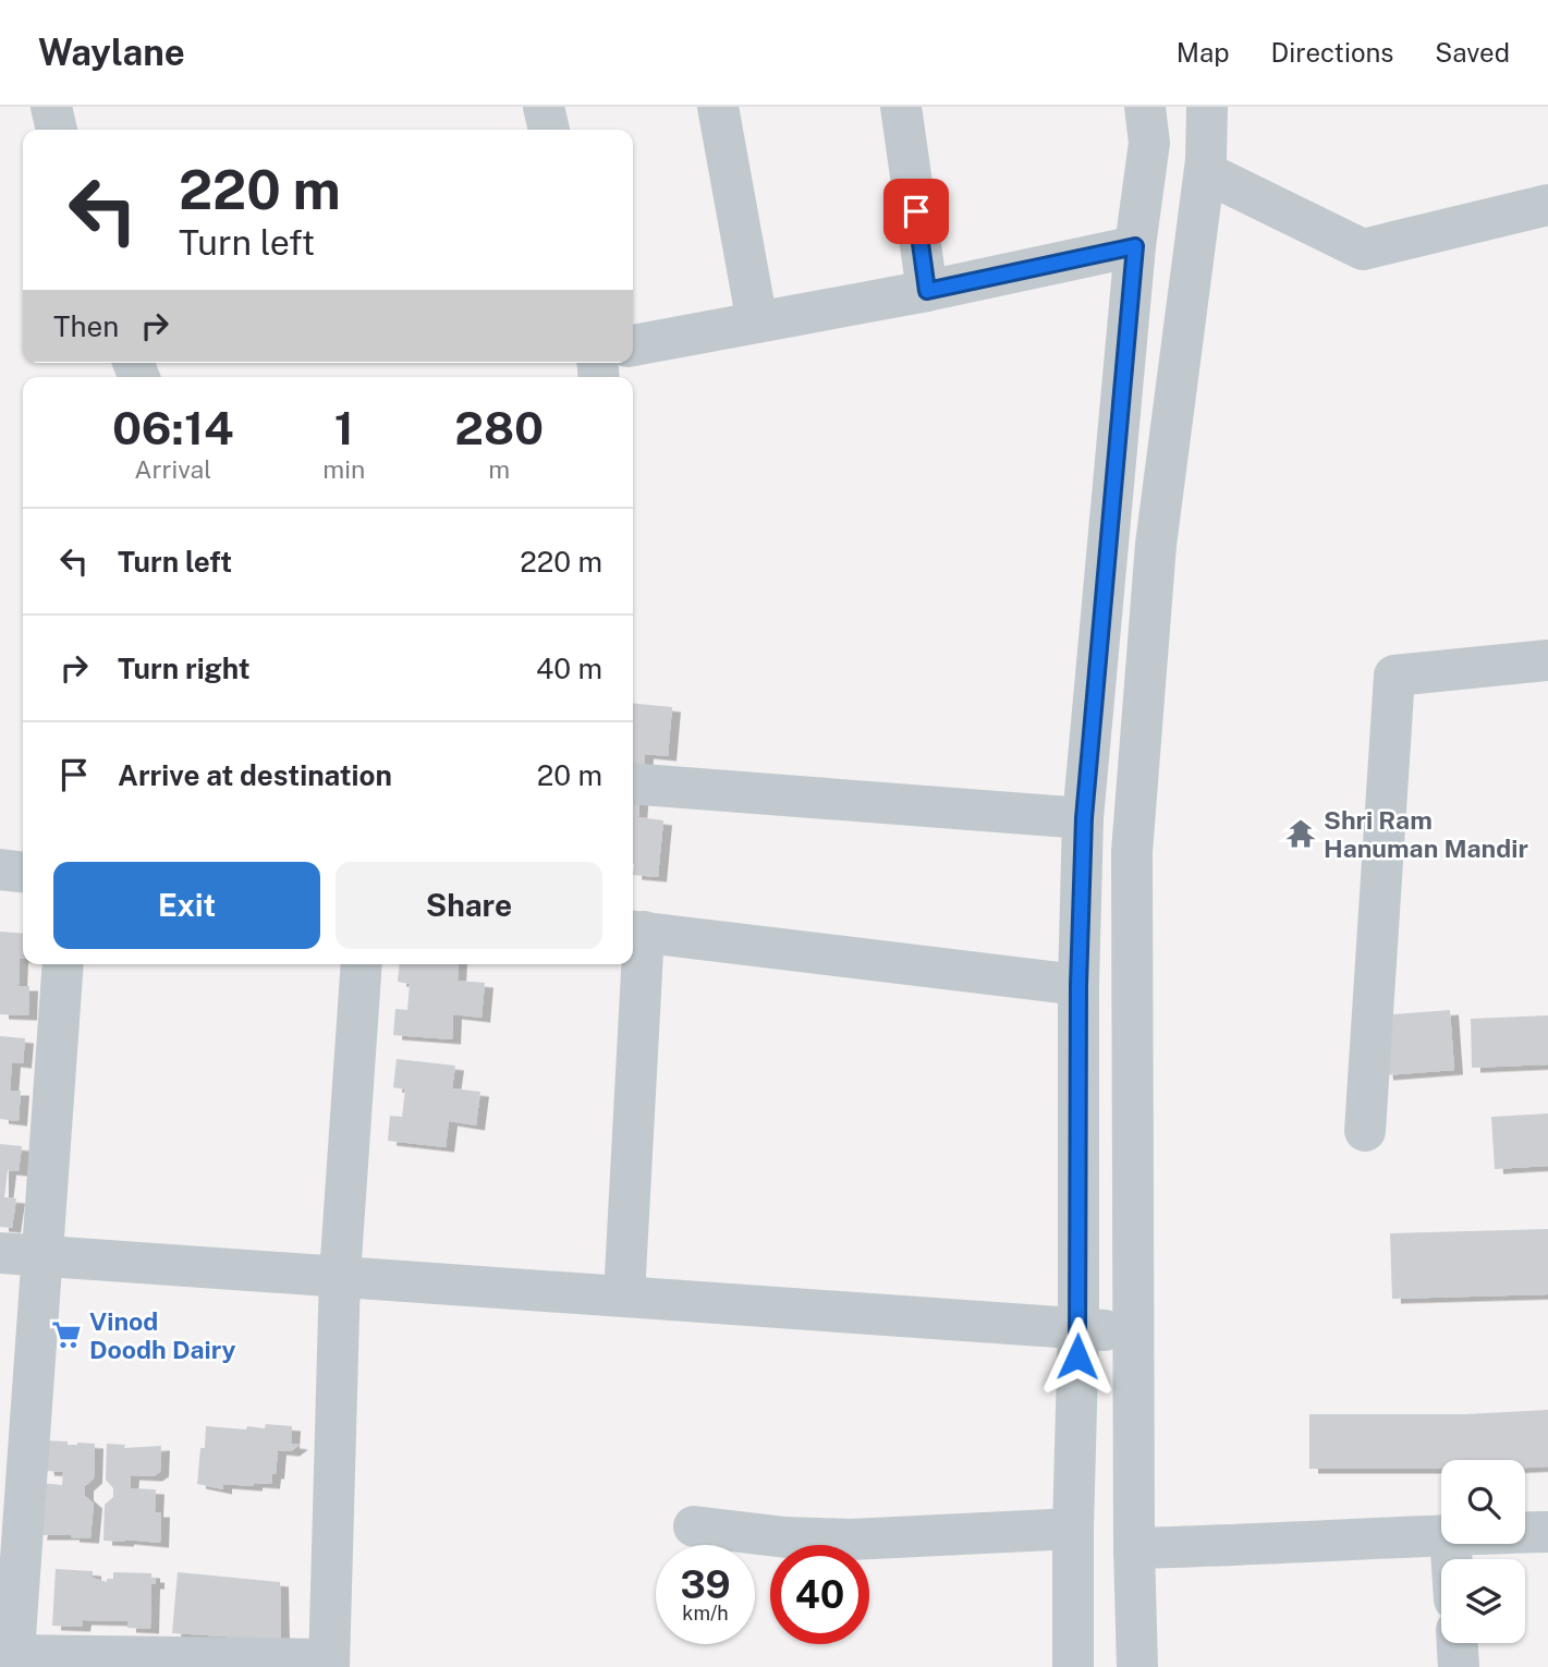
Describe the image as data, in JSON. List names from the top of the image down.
{
  "places": {
    "temple": ["Shri Ram Hanuman Mandir"],
    "supermarket": ["Vinod Doodh Dairy"]
  },
  "page": {
    "header": "Waylane",
    "nav": ["Map", "Directions", "Saved"],
    "turn": ["220 m", "Turn left"],
    "then": "Then",
    "eta": [
      "06:14",
      "Arrival",
      "1",
      "min",
      "280",
      "m"
    ],
    "list": [
      {
        "name": "Turn left",
        "value": "220 m"
      },
      {
        "name": "Turn right",
        "value": "40 m"
      },
      {
        "name": "Arrive at destination",
        "value": "20 m"
      }
    ],
    "buttons": ["Exit", "Share"],
    "speed": "39 km/h",
    "limit": "40"
  }
}
